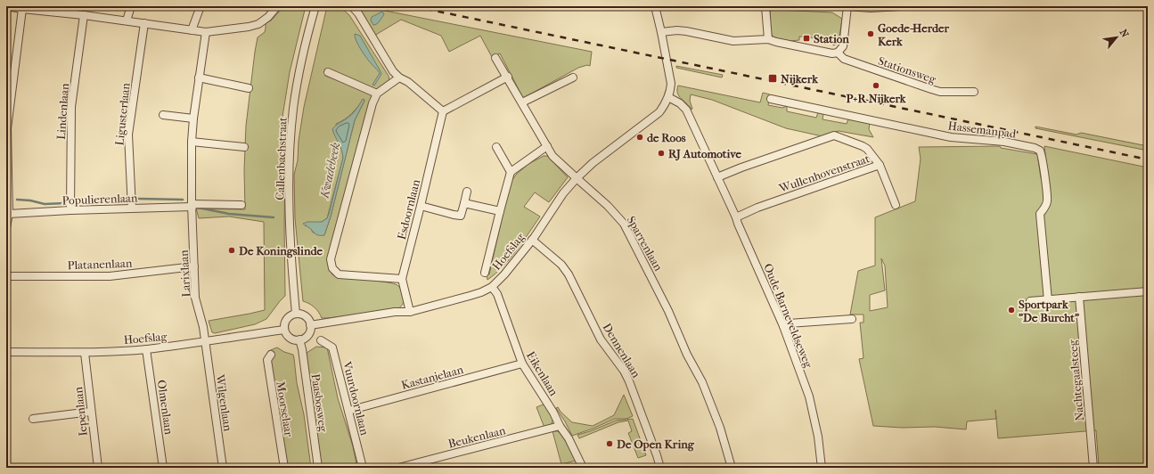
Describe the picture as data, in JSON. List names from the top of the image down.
{
  "streets": {
    "street": [
      "Stationsweg",
      "Lindenlaan",
      "Ligusterlaan",
      "Hassemanpad",
      "Callenbachstraat",
      "Wullenhovenstraat",
      "Populierenlaan",
      "Esdoornlaan",
      "Sparrenlaan",
      "Hoefslag",
      "Platanenlaan",
      "Larixlaan",
      "Oude Barneveldseweg",
      "Dennenlaan",
      "Eikenlaan",
      "Kastanjelaan",
      "Nachtegaalsteeg",
      "Vuurdoornlaan",
      "Wilgenlaan",
      "Paasbosweg",
      "Olmenlaan",
      "Moorselaar",
      "Iepenlaan",
      "Beukenlaan"
    ]
  },
  "crossings": [
    ["Lindenlaan", "Populierenlaan"],
    ["Ligusterlaan", "Populierenlaan"],
    ["Callenbachstraat", "Hoefslag"],
    ["Callenbachstraat", "Paasbosweg"],
    ["Wullenhovenstraat", "Oude Barneveldseweg"],
    ["Populierenlaan", "Larixlaan"],
    ["Esdoornlaan", "Hoefslag"],
    ["Sparrenlaan", "Hoefslag"],
    ["Hoefslag", "Larixlaan"],
    ["Hoefslag", "Oude Barneveldseweg"],
    ["Hoefslag", "Dennenlaan"],
    ["Hoefslag", "Eikenlaan"],
    ["Hoefslag", "Wilgenlaan"],
    ["Hoefslag", "Paasbosweg"],
    ["Hoefslag", "Olmenlaan"],
    ["Hoefslag", "Iepenlaan"],
    ["Platanenlaan", "Larixlaan"],
    ["Larixlaan", "Wilgenlaan"],
    ["Eikenlaan", "Kastanjelaan"],
    ["Eikenlaan", "Beukenlaan"],
    ["Kastanjelaan", "Vuurdoornlaan"]
  ],
  "water": ["Kwadebeek"],
  "places": {
    "other": [
      "Goede-Herder Kerk",
      "P+R Nijkerk",
      "de Roos",
      "RJ Automotive",
      "De Koningslinde",
      "Sportpark \"De Burcht\"",
      "De Open Kring"
    ],
    "transit": ["Station", "Nijkerk"]
  },
  "north": "top right"
}
